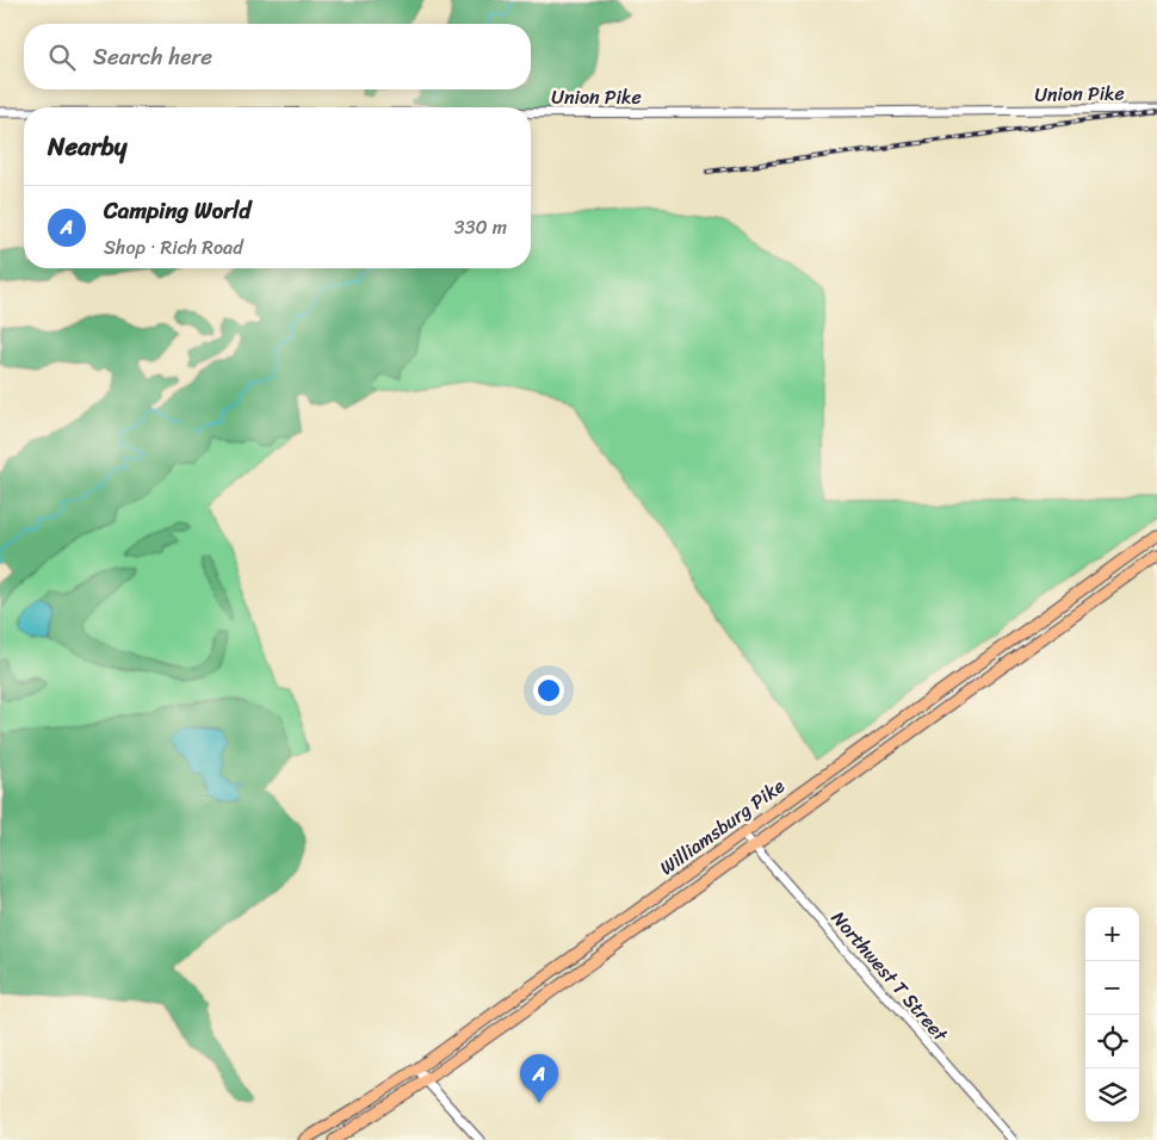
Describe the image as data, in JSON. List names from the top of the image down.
{
  "streets": {
    "main road": ["Williamsburg Pike"],
    "street": ["Union Pike", "Northwest T Street"]
  },
  "crossings": [
    ["Williamsburg Pike", "Northwest T Street"]
  ],
  "page": {
    "search": "Search here",
    "heading": "Nearby",
    "list": [
      {
        "mark": "A",
        "name": "Camping World",
        "note": "Shop · Rich Road",
        "value": "330 m"
      }
    ],
    "map_buttons": ["+", "−"],
    "pins": "A"
  }
}
